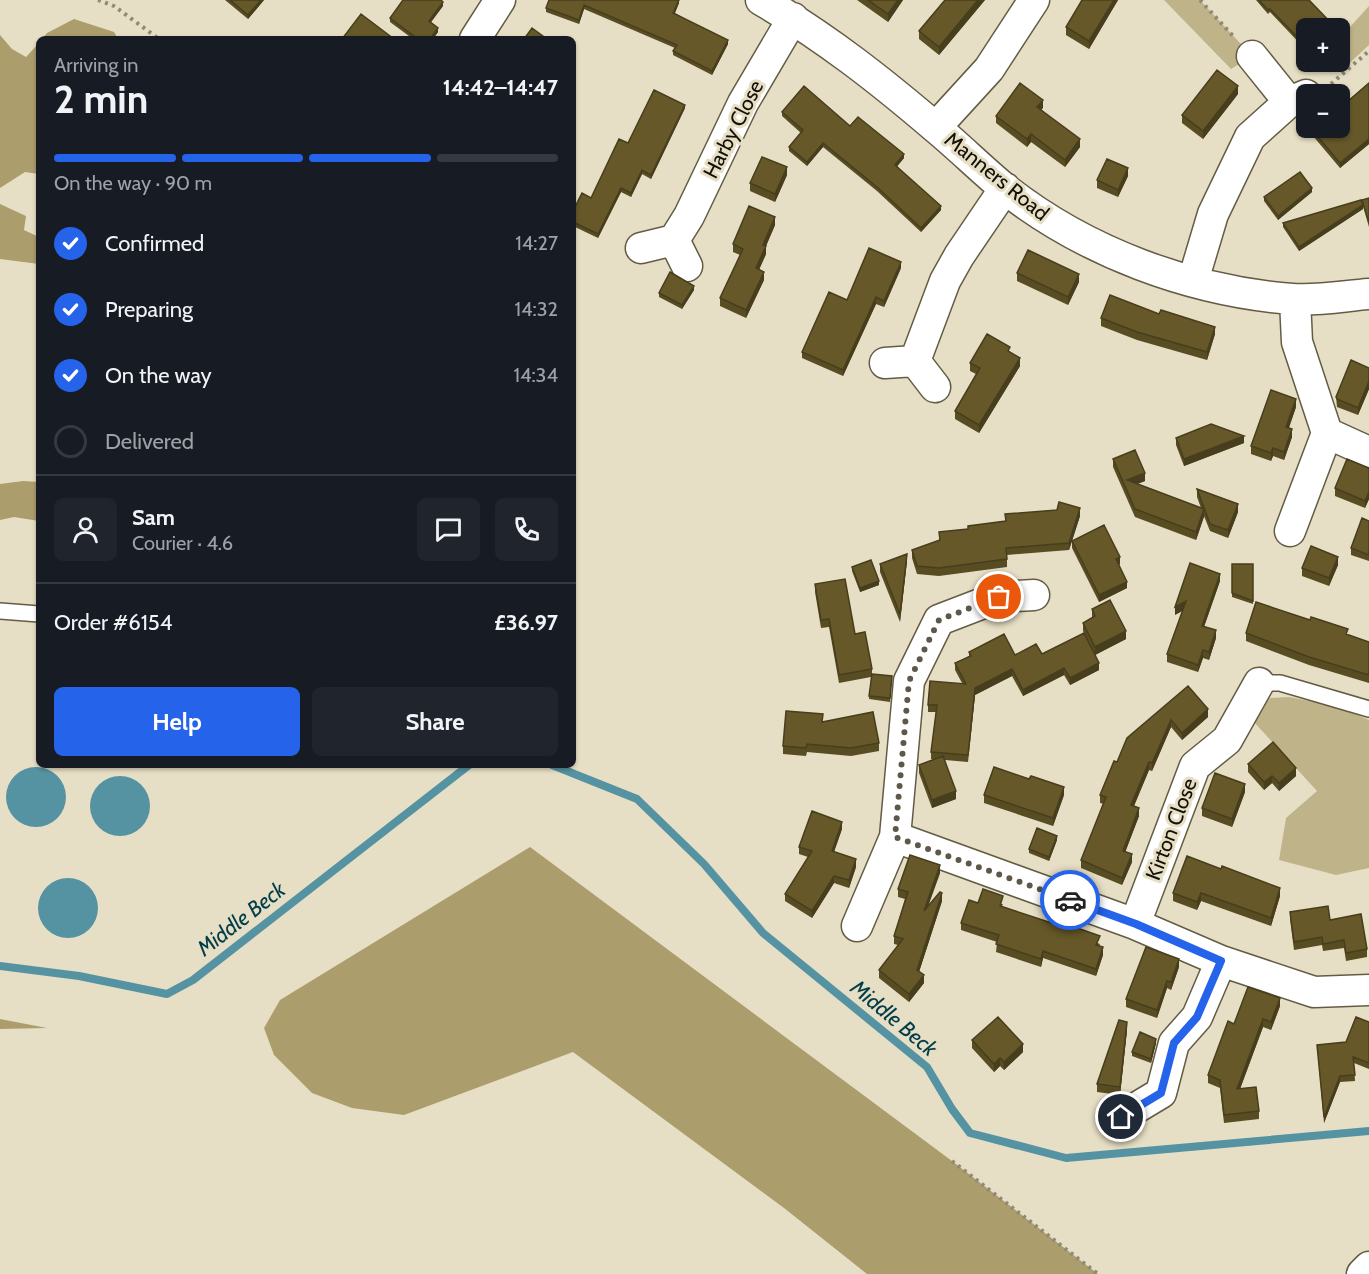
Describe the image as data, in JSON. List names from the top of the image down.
{
  "streets": {
    "street": ["Harby Close", "Manners Road", "Kirton Close"]
  },
  "crossings": [
    ["Harby Close", "Manners Road"]
  ],
  "water": ["Middle Beck"],
  "page": {
    "map_buttons": ["+", "−"],
    "heading": ["2 min", "Arriving in", "14:42–14:47"],
    "panel": [
      "Sam",
      "Courier · 4.6",
      "Order #6154",
      "£36.97"
    ],
    "bar": "On the way · 90 m",
    "list": [
      ["Confirmed", "14:27"],
      ["Preparing", "14:32"],
      ["On the way", "14:34"],
      "Delivered"
    ],
    "buttons": ["Help", "Share"]
  }
}
